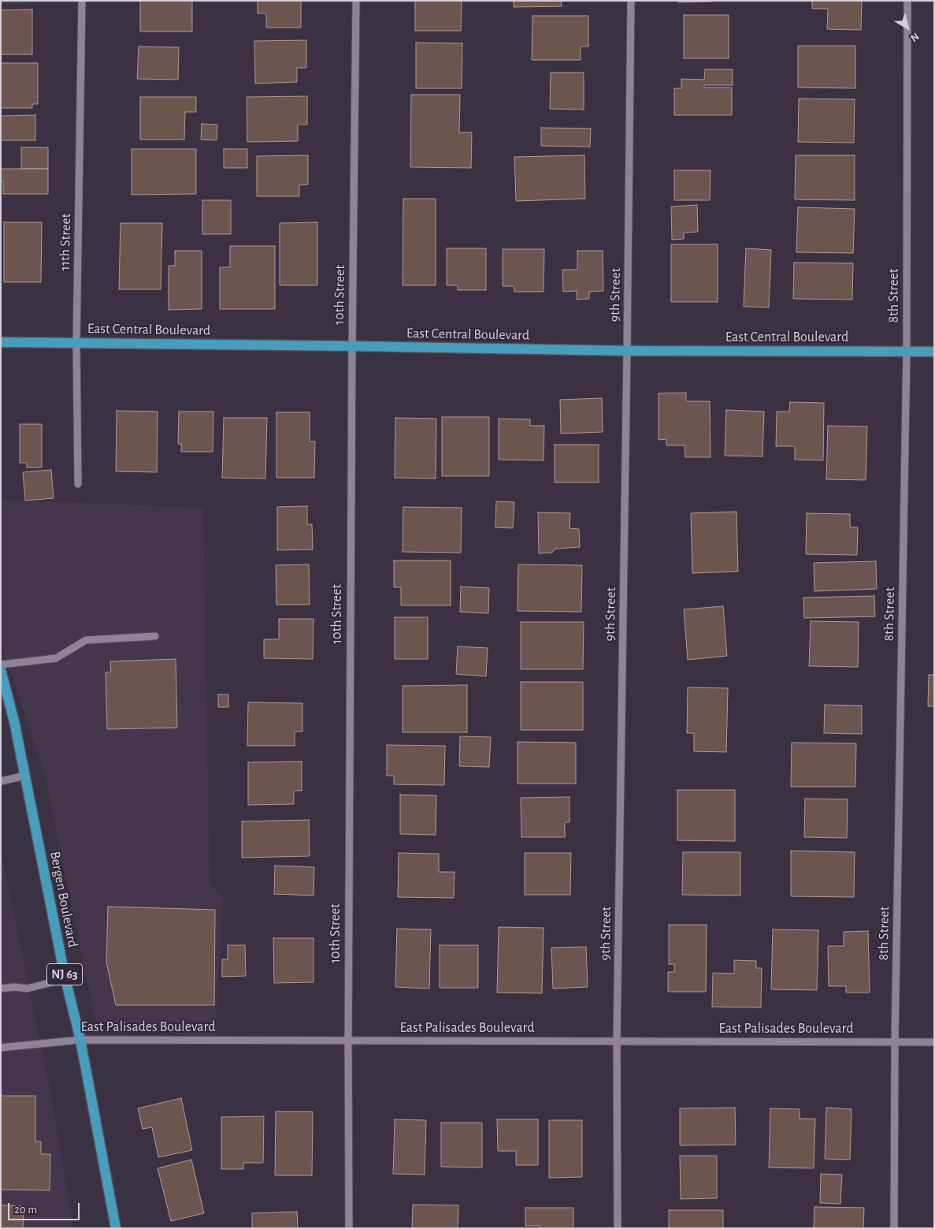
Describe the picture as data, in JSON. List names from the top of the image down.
{
  "streets": {
    "main road": ["East Central Boulevard", "Bergen Boulevard", "NJ 63"],
    "street": [
      "11th Street",
      "10th Street",
      "9th Street",
      "8th Street",
      "East Palisades Boulevard"
    ]
  },
  "crossings": [
    ["11th Street", "East Central Boulevard"],
    ["10th Street", "East Central Boulevard"],
    ["10th Street", "East Palisades Boulevard"],
    ["9th Street", "East Central Boulevard"],
    ["9th Street", "East Palisades Boulevard"],
    ["8th Street", "East Central Boulevard"],
    ["8th Street", "East Palisades Boulevard"],
    ["Bergen Boulevard", "East Palisades Boulevard"]
  ],
  "scale_bar": "20 m",
  "north": "bottom right"
}
